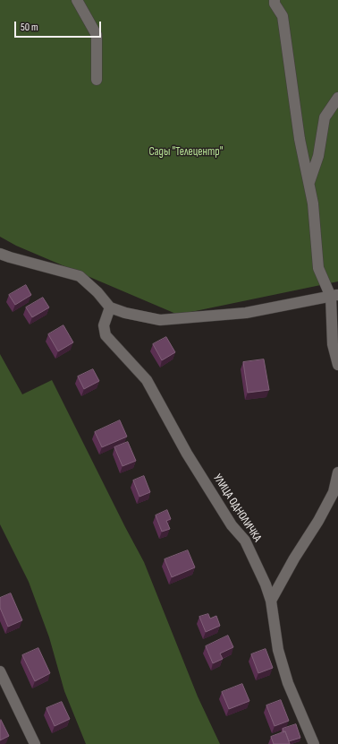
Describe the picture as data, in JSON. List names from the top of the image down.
{
  "streets": {
    "street": ["УЛИЦА ОДНОЛИЧКА"]
  },
  "parks": ["Сады \"Телецентр\""],
  "scale_bar": "50 m"
}
